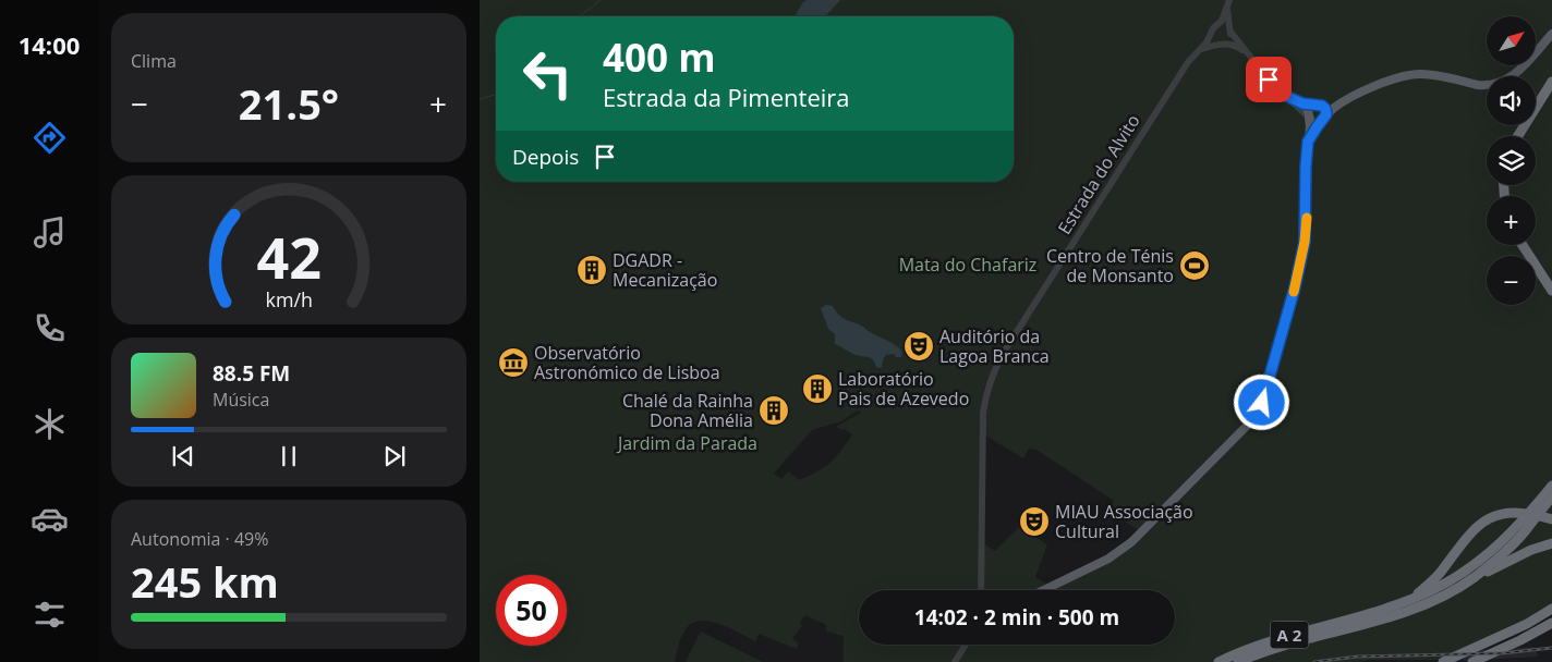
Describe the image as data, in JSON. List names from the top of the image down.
{
  "streets": {
    "highway": ["A 2"],
    "street": ["Estrada do Alvito"]
  },
  "parks": ["Mata do Chafariz", "Jardim da Parada"],
  "places": {
    "sports": ["Centro de Ténis de Monsanto"],
    "building": ["DGADR - Mecanização", "Laboratório Pais de Azevedo", "Chalé da Rainha Dona Amélia"],
    "theatre": ["Auditório da Lagoa Branca", "MIAU Associação Cultural"],
    "museum": ["Observatório Astronómico de Lisboa"]
  },
  "north": "top right",
  "page": {
    "tabs": "14:00",
    "tile": [
      "Clima",
      ["Autonomia · 49%", "245 km"]
    ],
    "map_buttons": ["+", "−"],
    "turn": ["400 m", "Estrada da Pimenteira"],
    "heat": ["−", "21.5°", "+"],
    "then": "Depois",
    "song": ["88.5 FM", "Música"],
    "limit": "50",
    "trip": "14:02 · 2 min · 500 m",
    "gauge": ["42", "km/h"]
  }
}
